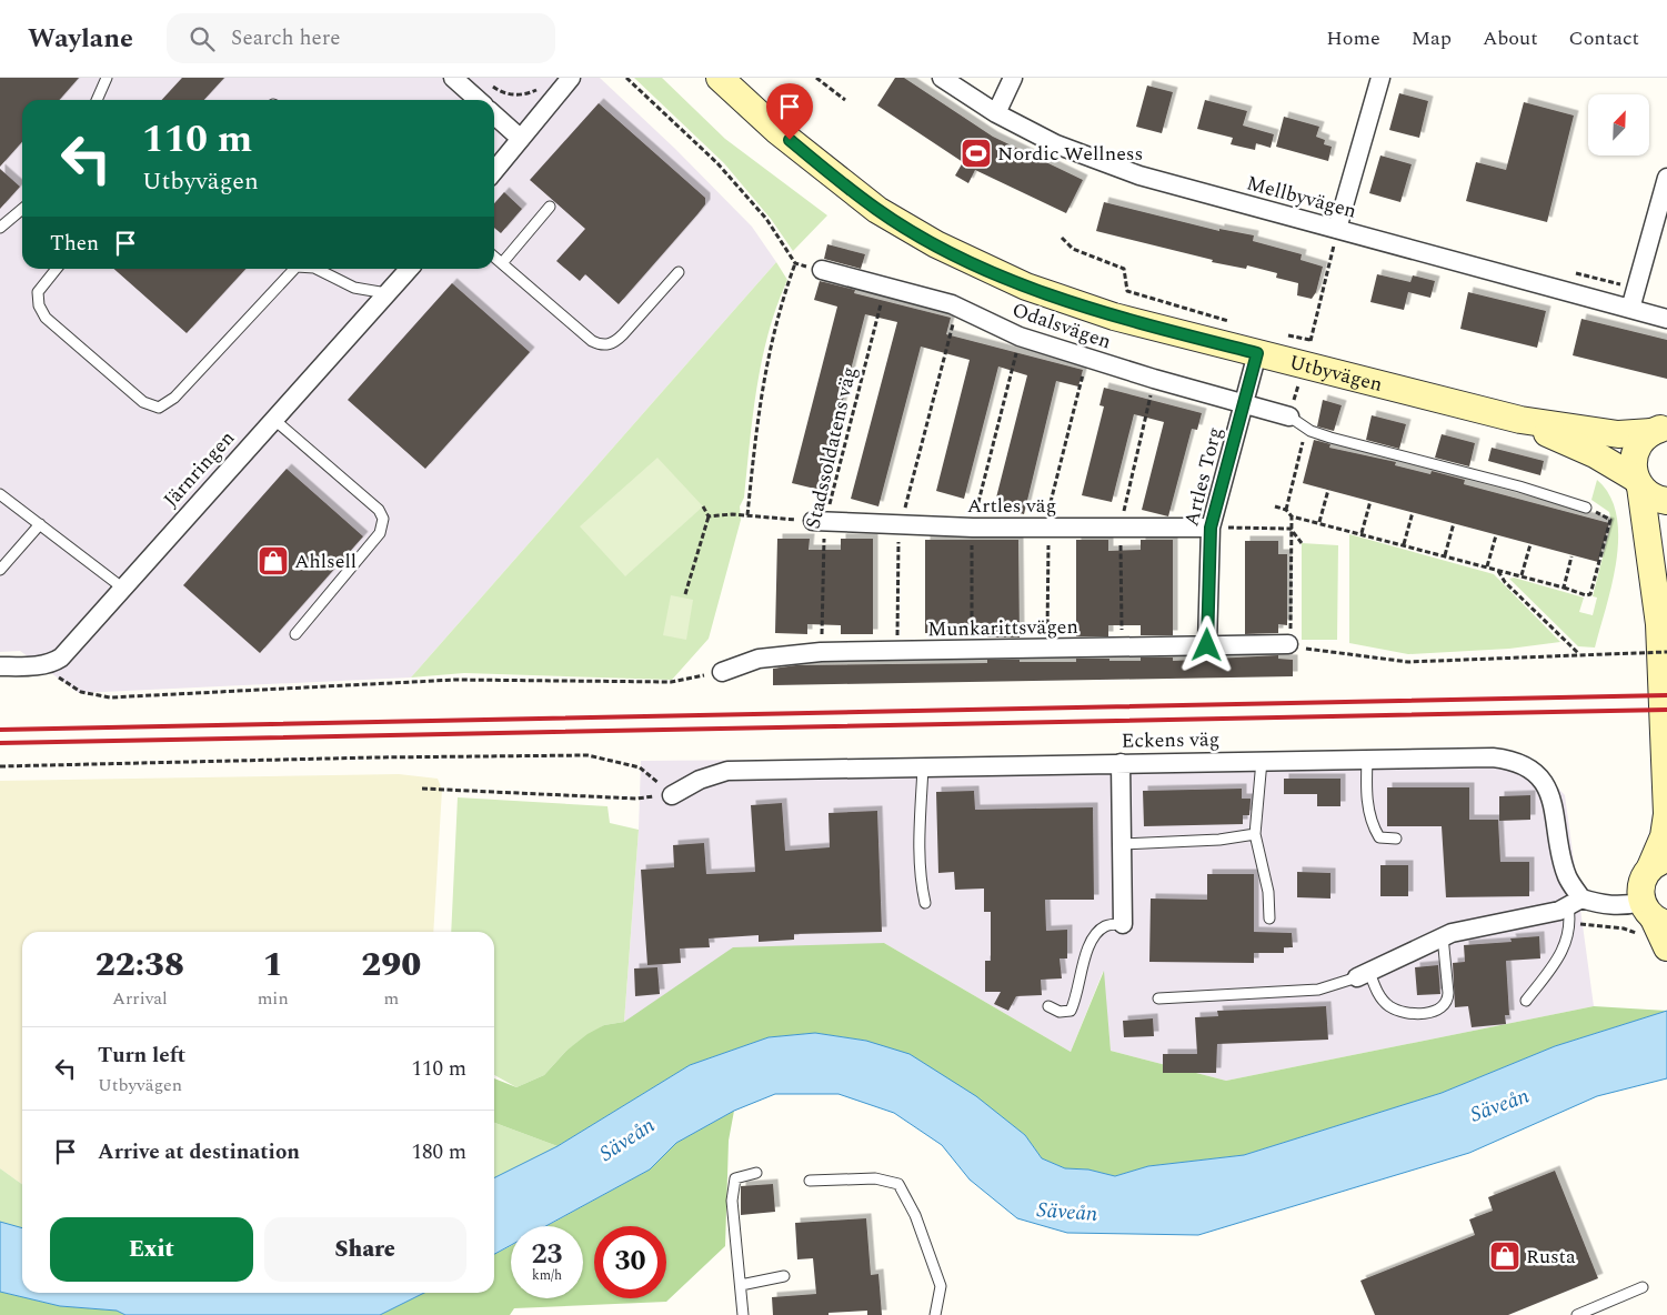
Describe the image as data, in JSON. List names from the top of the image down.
{
  "streets": {
    "main road": ["Utbyvägen"],
    "street": [
      "Mellbyvägen",
      "Odalsvägen",
      "Järnringen",
      "Artles Torg",
      "Artles väg",
      "Munkarittsvägen",
      "Eckens väg"
    ],
    "path": ["Stadssoldatens väg"]
  },
  "crossings": [
    ["Odalsvägen", "Stadssoldatens väg"],
    ["Odalsvägen", "Artles Torg"],
    ["Utbyvägen", "Artles Torg"],
    ["Stadssoldatens väg", "Artles väg"],
    ["Stadssoldatens väg", "Munkarittsvägen"],
    ["Artles Torg", "Artles väg"],
    ["Artles Torg", "Munkarittsvägen"]
  ],
  "water": ["Säveån"],
  "places": {
    "sports": ["Nordic Wellness"],
    "shop": ["Ahlsell", "Rusta"]
  },
  "north": "top right",
  "page": {
    "header": "Waylane",
    "search": "Search here",
    "nav": [
      "Home",
      "Map",
      "About",
      "Contact"
    ],
    "turn": ["110 m", "Utbyvägen"],
    "then": "Then",
    "eta": [
      "22:38",
      "Arrival",
      "1",
      "min",
      "290",
      "m"
    ],
    "list": [
      {
        "name": "Turn left",
        "note": "Utbyvägen",
        "value": "110 m"
      },
      {
        "name": "Arrive at destination",
        "value": "180 m"
      }
    ],
    "buttons": ["Exit", "Share"],
    "speed": "23 km/h",
    "limit": "30"
  }
}
